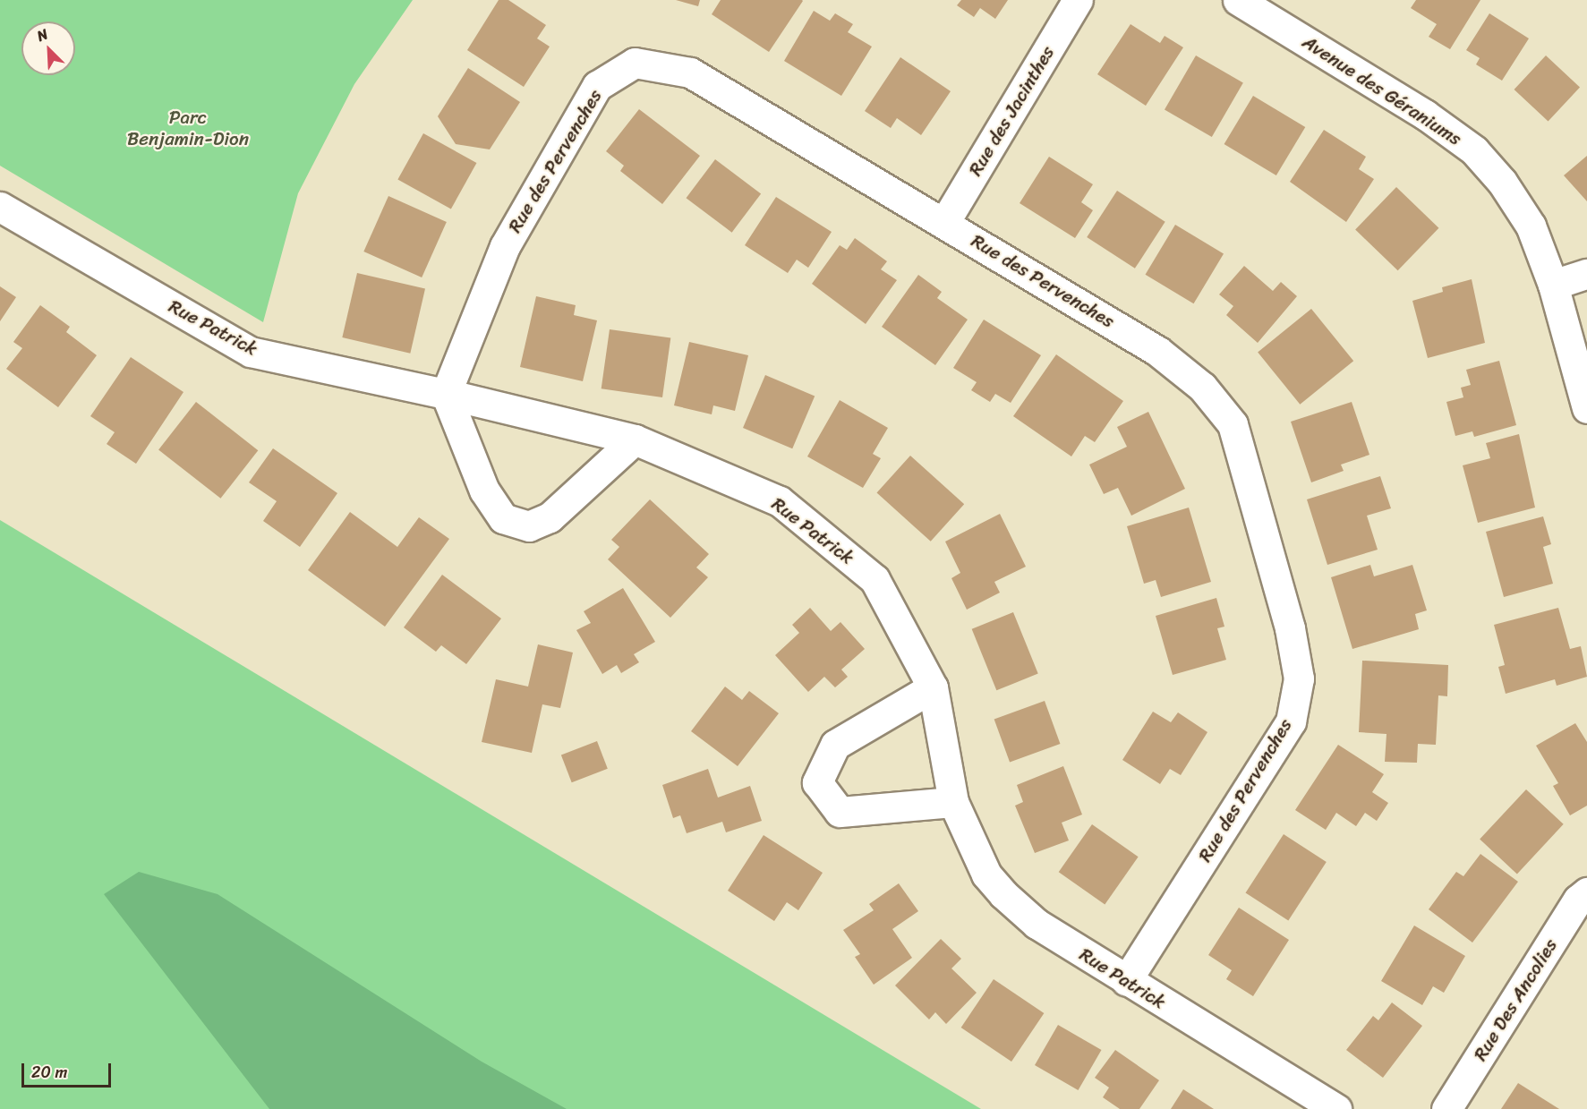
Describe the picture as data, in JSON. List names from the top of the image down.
{
  "streets": {
    "street": [
      "Avenue des Géraniums",
      "Rue des Jacinthes",
      "Rue des Pervenches",
      "Rue Patrick",
      "Rue Des Ancolies"
    ]
  },
  "crossings": [
    ["Rue des Jacinthes", "Rue des Pervenches"],
    ["Rue des Pervenches", "Rue Patrick"]
  ],
  "parks": ["Parc Benjamin-Dion"],
  "scale_bar": "20 m",
  "north": "top left"
}
